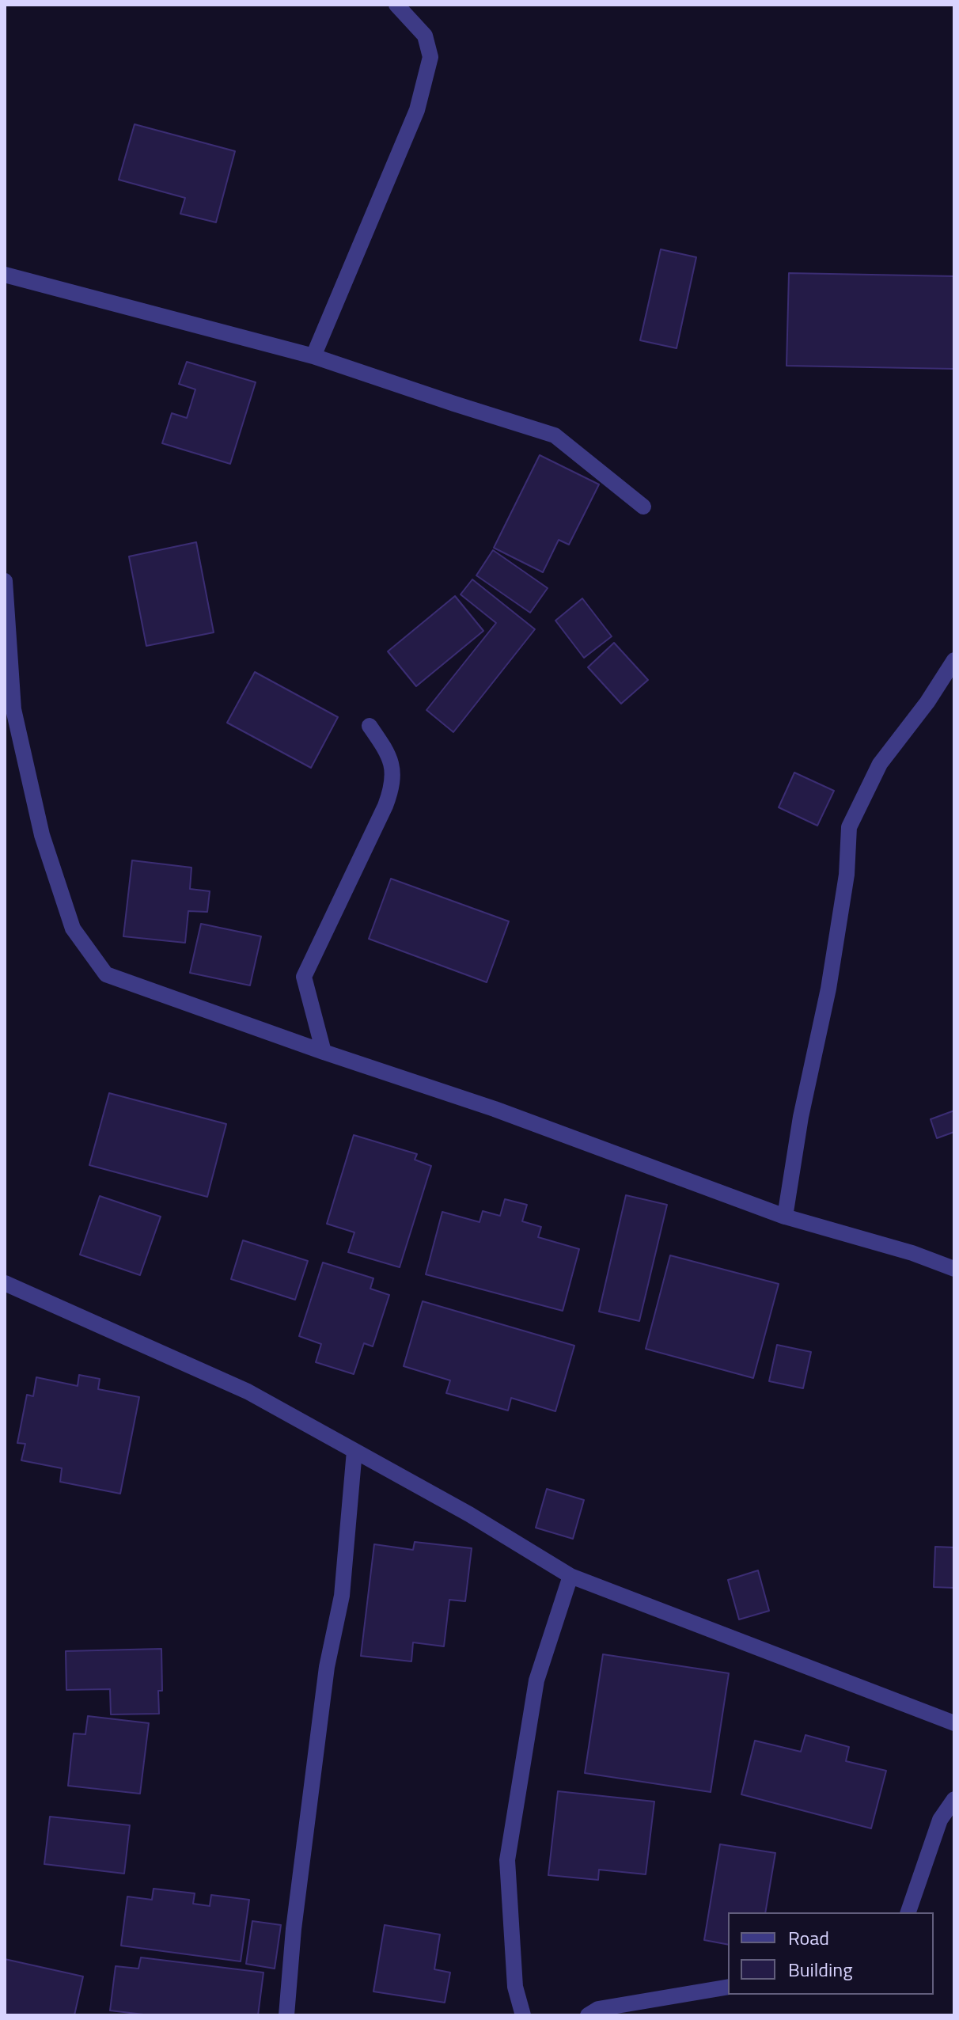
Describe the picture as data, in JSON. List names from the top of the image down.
{
  "legend": ["Road", "Building"]
}
